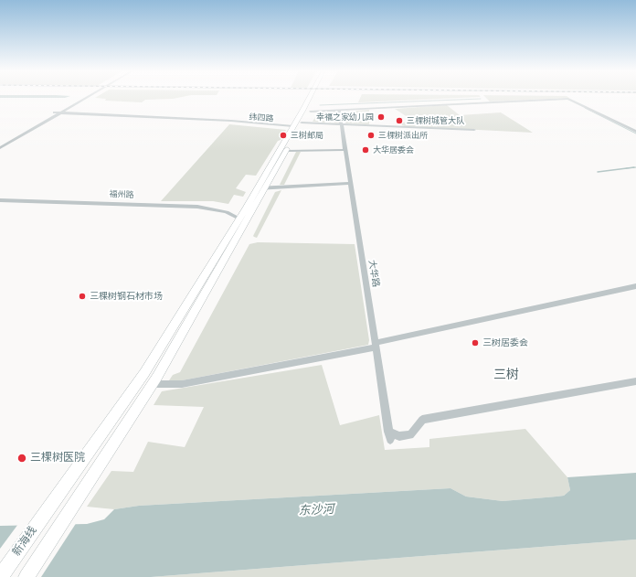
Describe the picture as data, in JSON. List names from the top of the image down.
{
  "streets": {
    "highway": ["新海线"],
    "street": ["纬四路", "福州路", "大华路"]
  },
  "crossings": [
    ["纬四路", "大华路"],
    ["福州路", "新海线"]
  ],
  "districts": ["三树"],
  "water": ["东沙河"],
  "places": [
    "幸福之家幼儿园",
    "三棵树城管大队",
    "三树邮局",
    "三棵树派出所",
    "大华居委会",
    "三棵树钢石材市场",
    "三树居委会",
    "三棵树医院"
  ]
}
